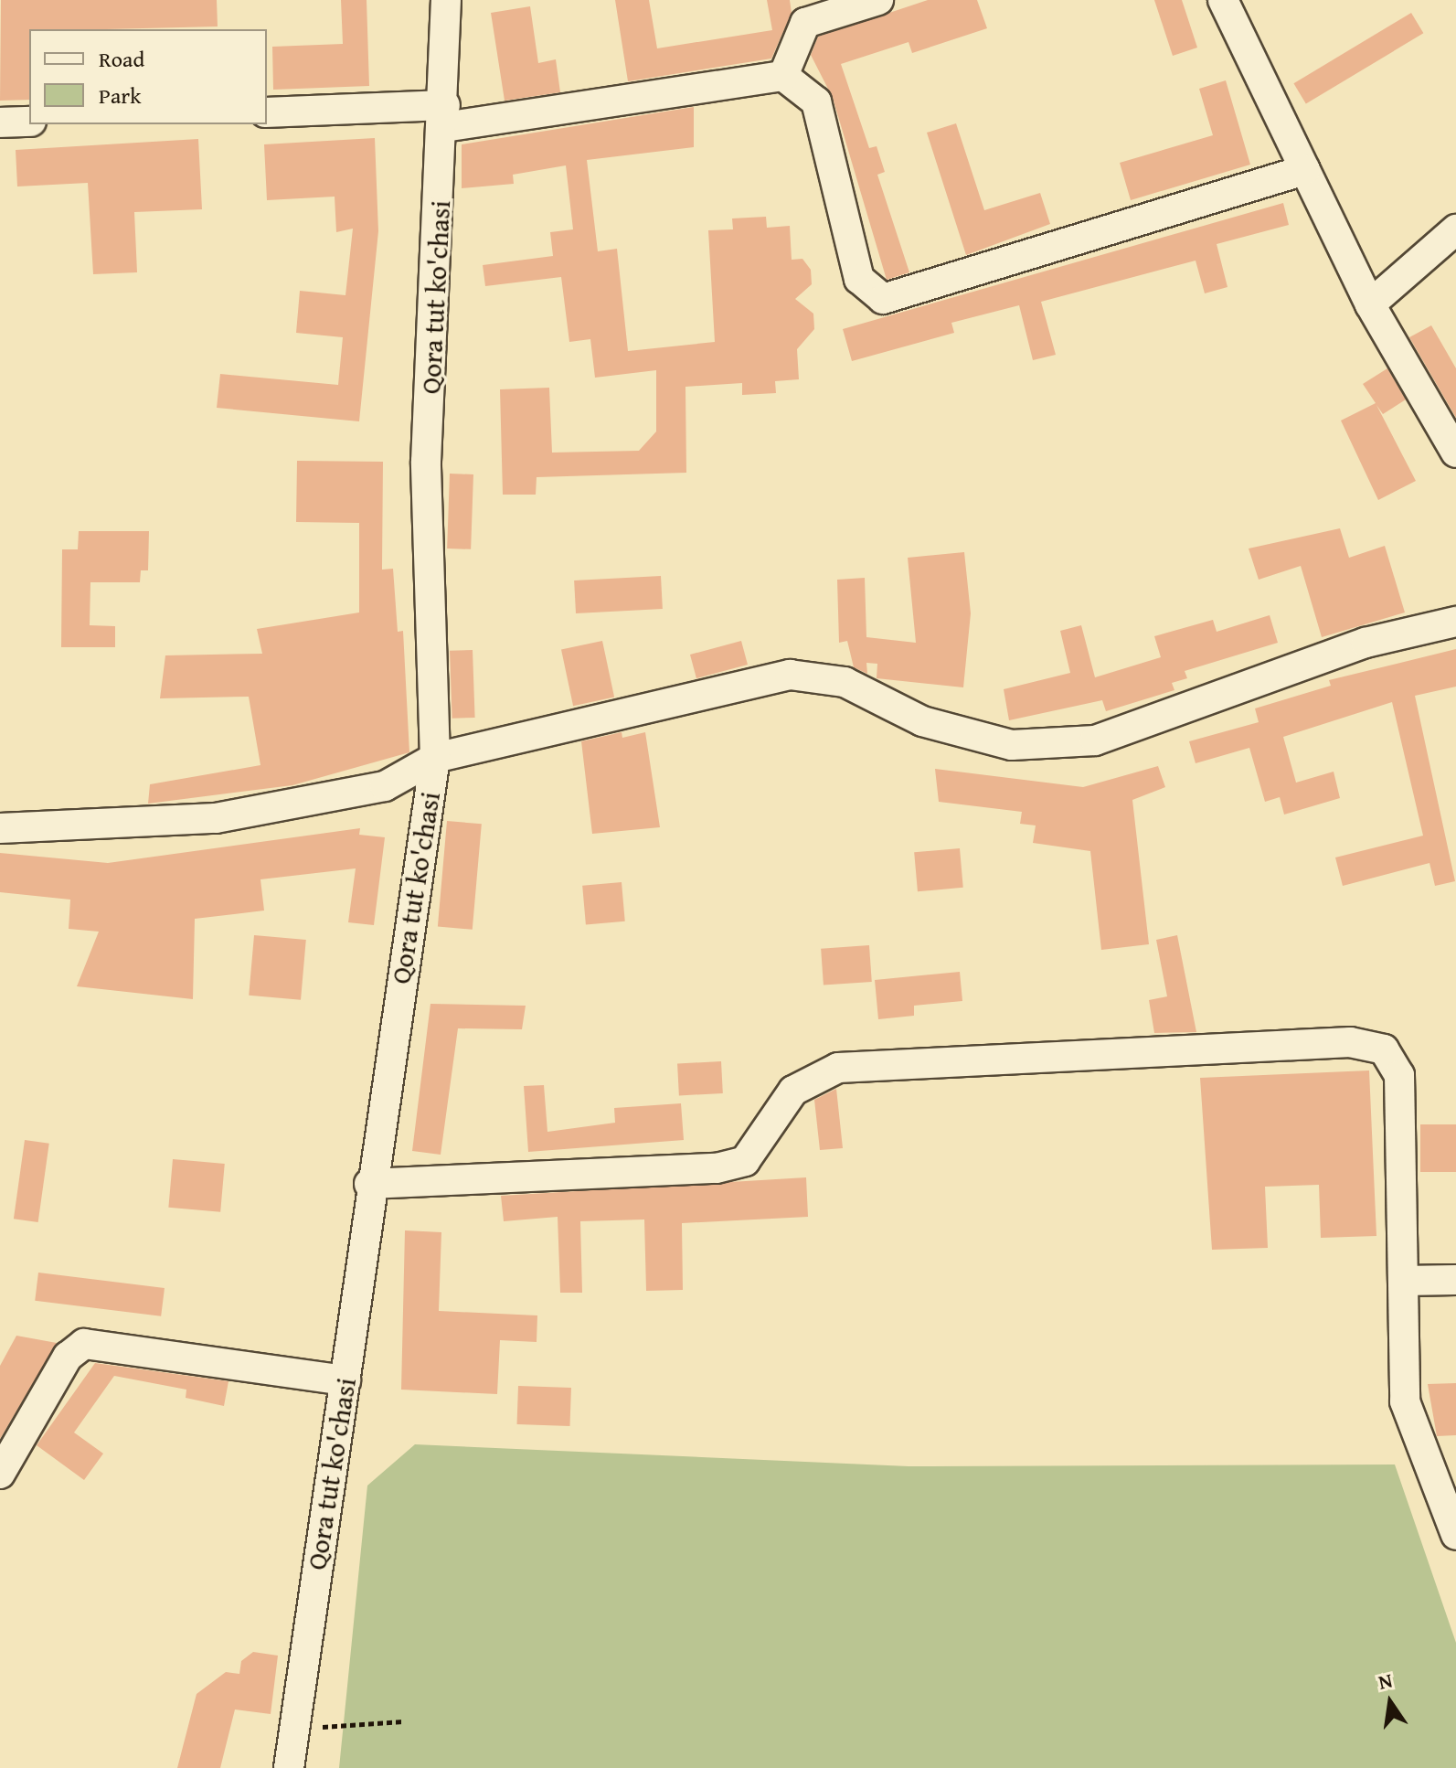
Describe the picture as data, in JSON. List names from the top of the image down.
{
  "streets": {
    "street": ["Qora tut ko'chasi"]
  },
  "legend": ["Road", "Park"],
  "north": "top"
}
